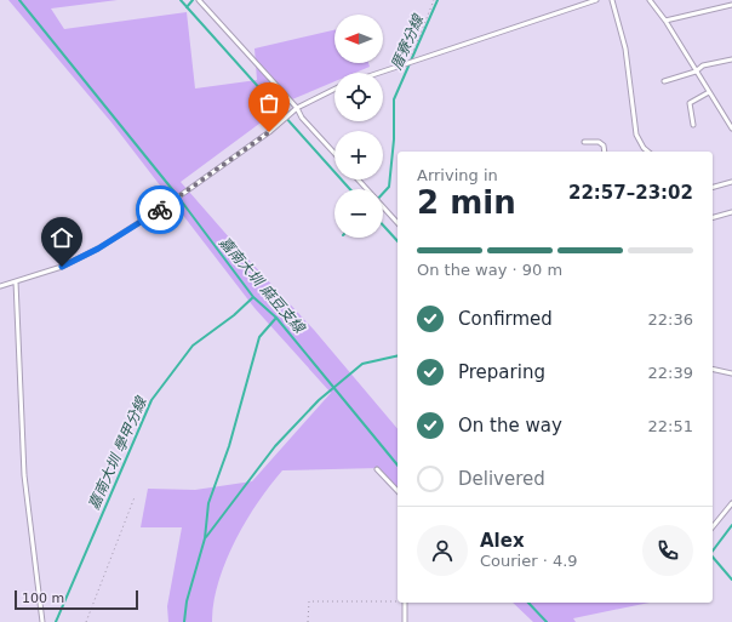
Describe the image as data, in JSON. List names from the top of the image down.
{
  "water": ["厝寮分線", "嘉南大圳 麻豆支線", "嘉南大圳 學甲分線"],
  "scale_bar": "100 m",
  "north": "left",
  "page": {
    "map_buttons": ["+", "−"],
    "heading": ["2 min", "Arriving in", "22:57–23:02"],
    "panel": ["Alex", "Courier · 4.9"],
    "bar": "On the way · 90 m",
    "list": [
      ["Confirmed", "22:36"],
      ["Preparing", "22:39"],
      ["On the way", "22:51"],
      "Delivered"
    ],
    "scale": "100 m"
  }
}
